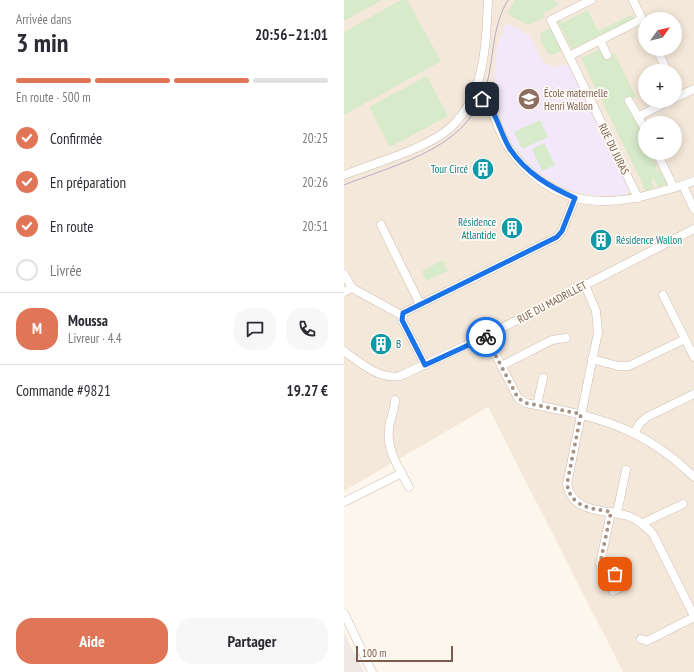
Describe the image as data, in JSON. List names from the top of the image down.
{
  "streets": {
    "street": ["RUE DU JURAS", "RUE DU MADRILLET"]
  },
  "places": {
    "school or university": ["École maternelle Henri Wallon"],
    "building": [
      "Tour Circé",
      "Résidence Atlantide",
      "Résidence Wallon",
      "B"
    ]
  },
  "scale_bar": "100 m",
  "north": "top right",
  "page": {
    "heading": ["3 min", "Arrivée dans", "20:56–21:01"],
    "panel": [
      "Moussa",
      "Livreur · 4.4",
      "Commande #9821",
      "19.27 €"
    ],
    "map_buttons": ["+", "−"],
    "bar": "En route · 500 m",
    "list": [
      ["Confirmée", "20:25"],
      ["En préparation", "20:26"],
      ["En route", "20:51"],
      "Livrée"
    ],
    "round": "M",
    "buttons": ["Aide", "Partager"],
    "scale": "100 m"
  }
}
